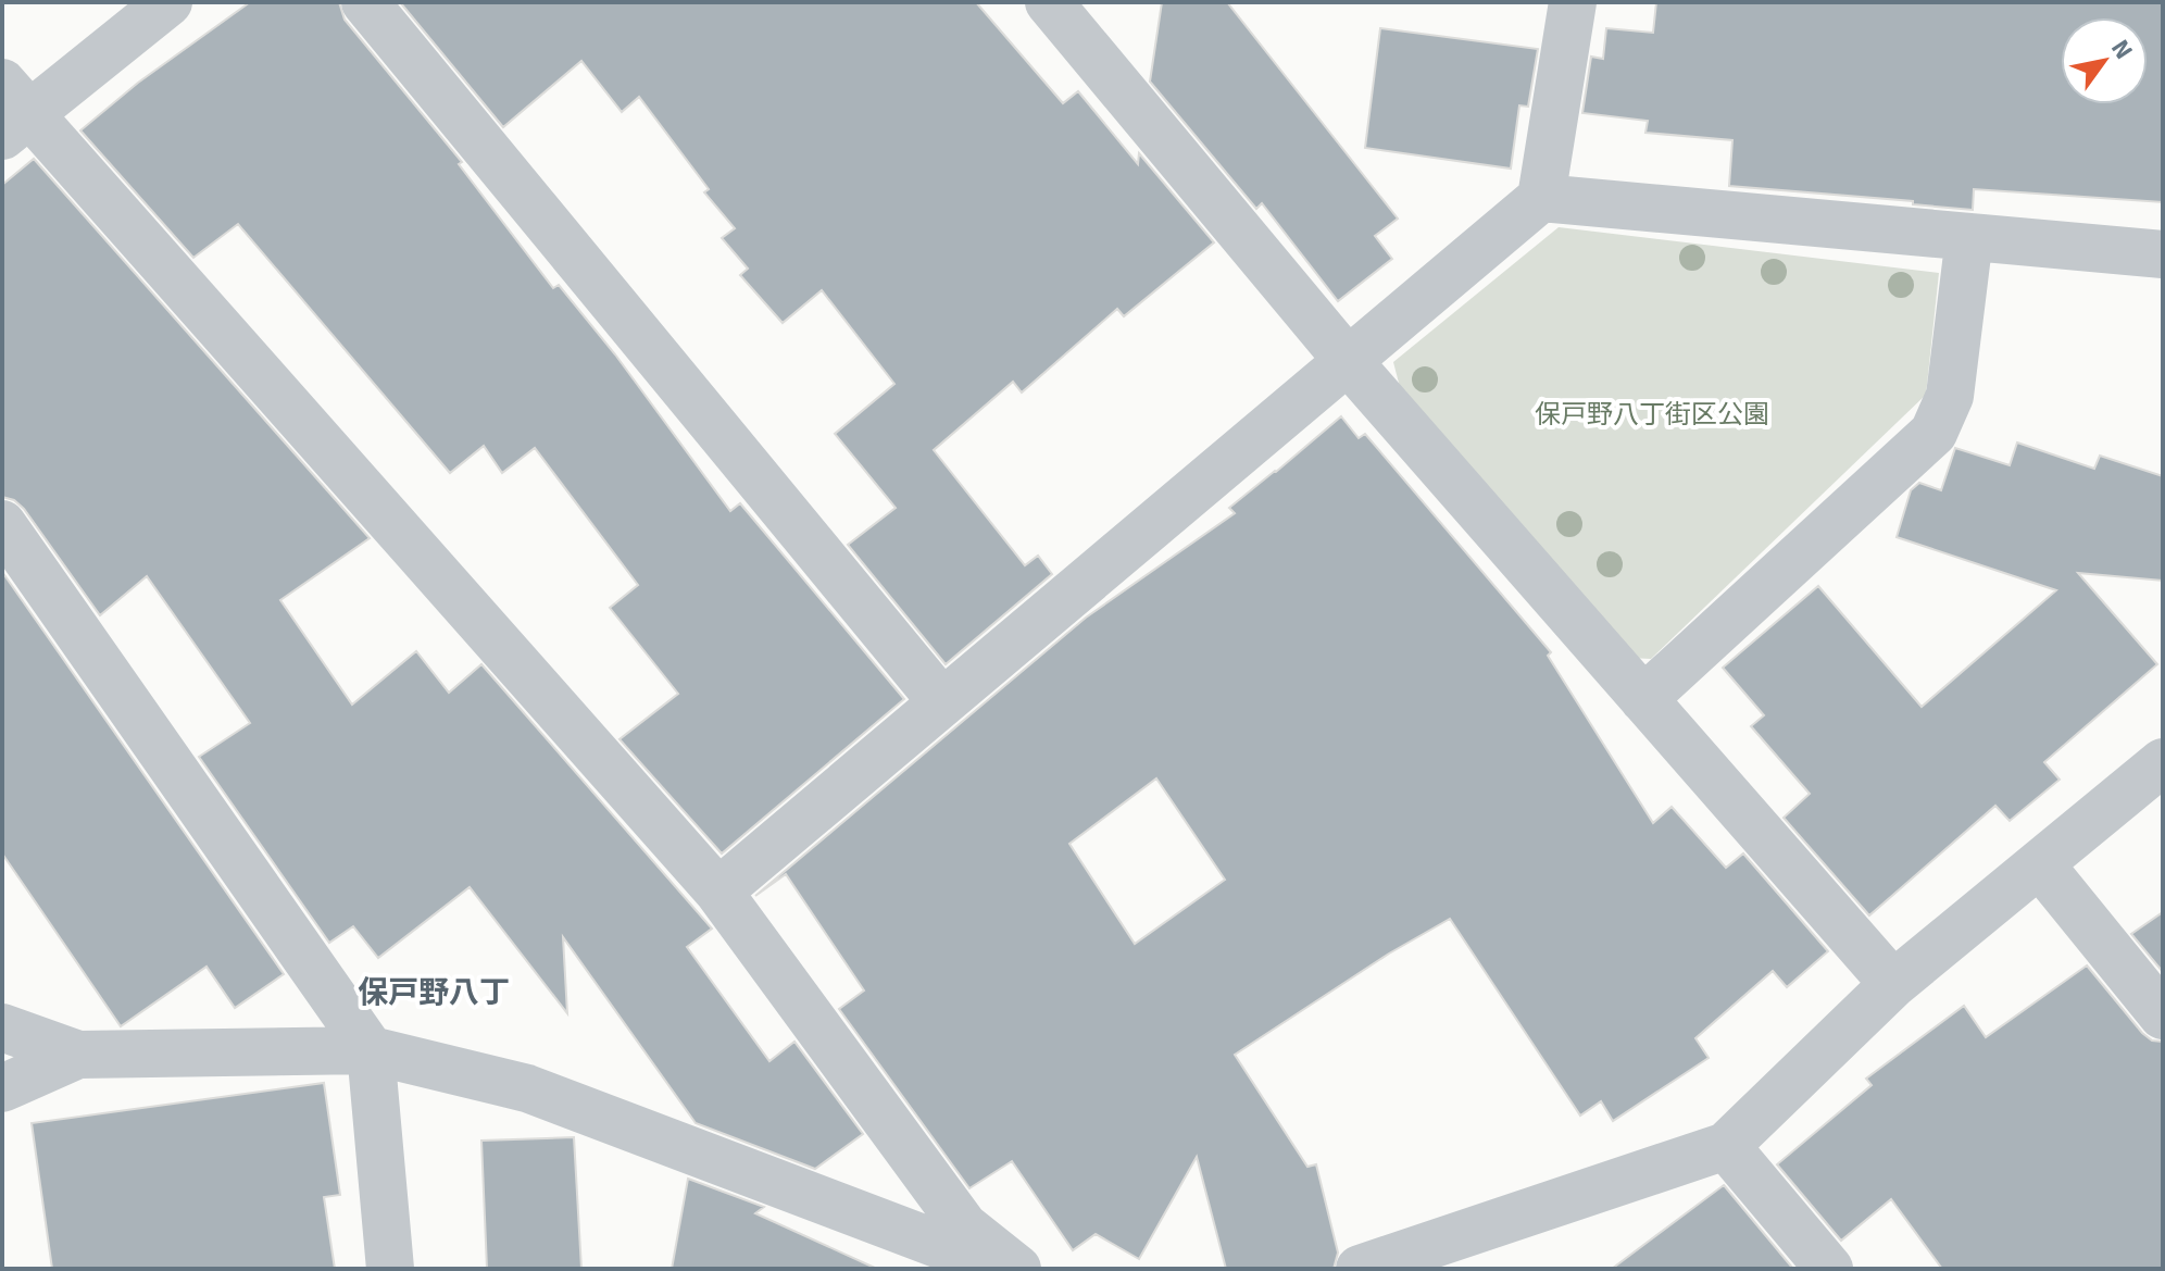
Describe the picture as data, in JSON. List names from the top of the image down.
{
  "districts": ["保戸野八丁"],
  "parks": ["保戸野八丁街区公園"],
  "north": "top right"
}
